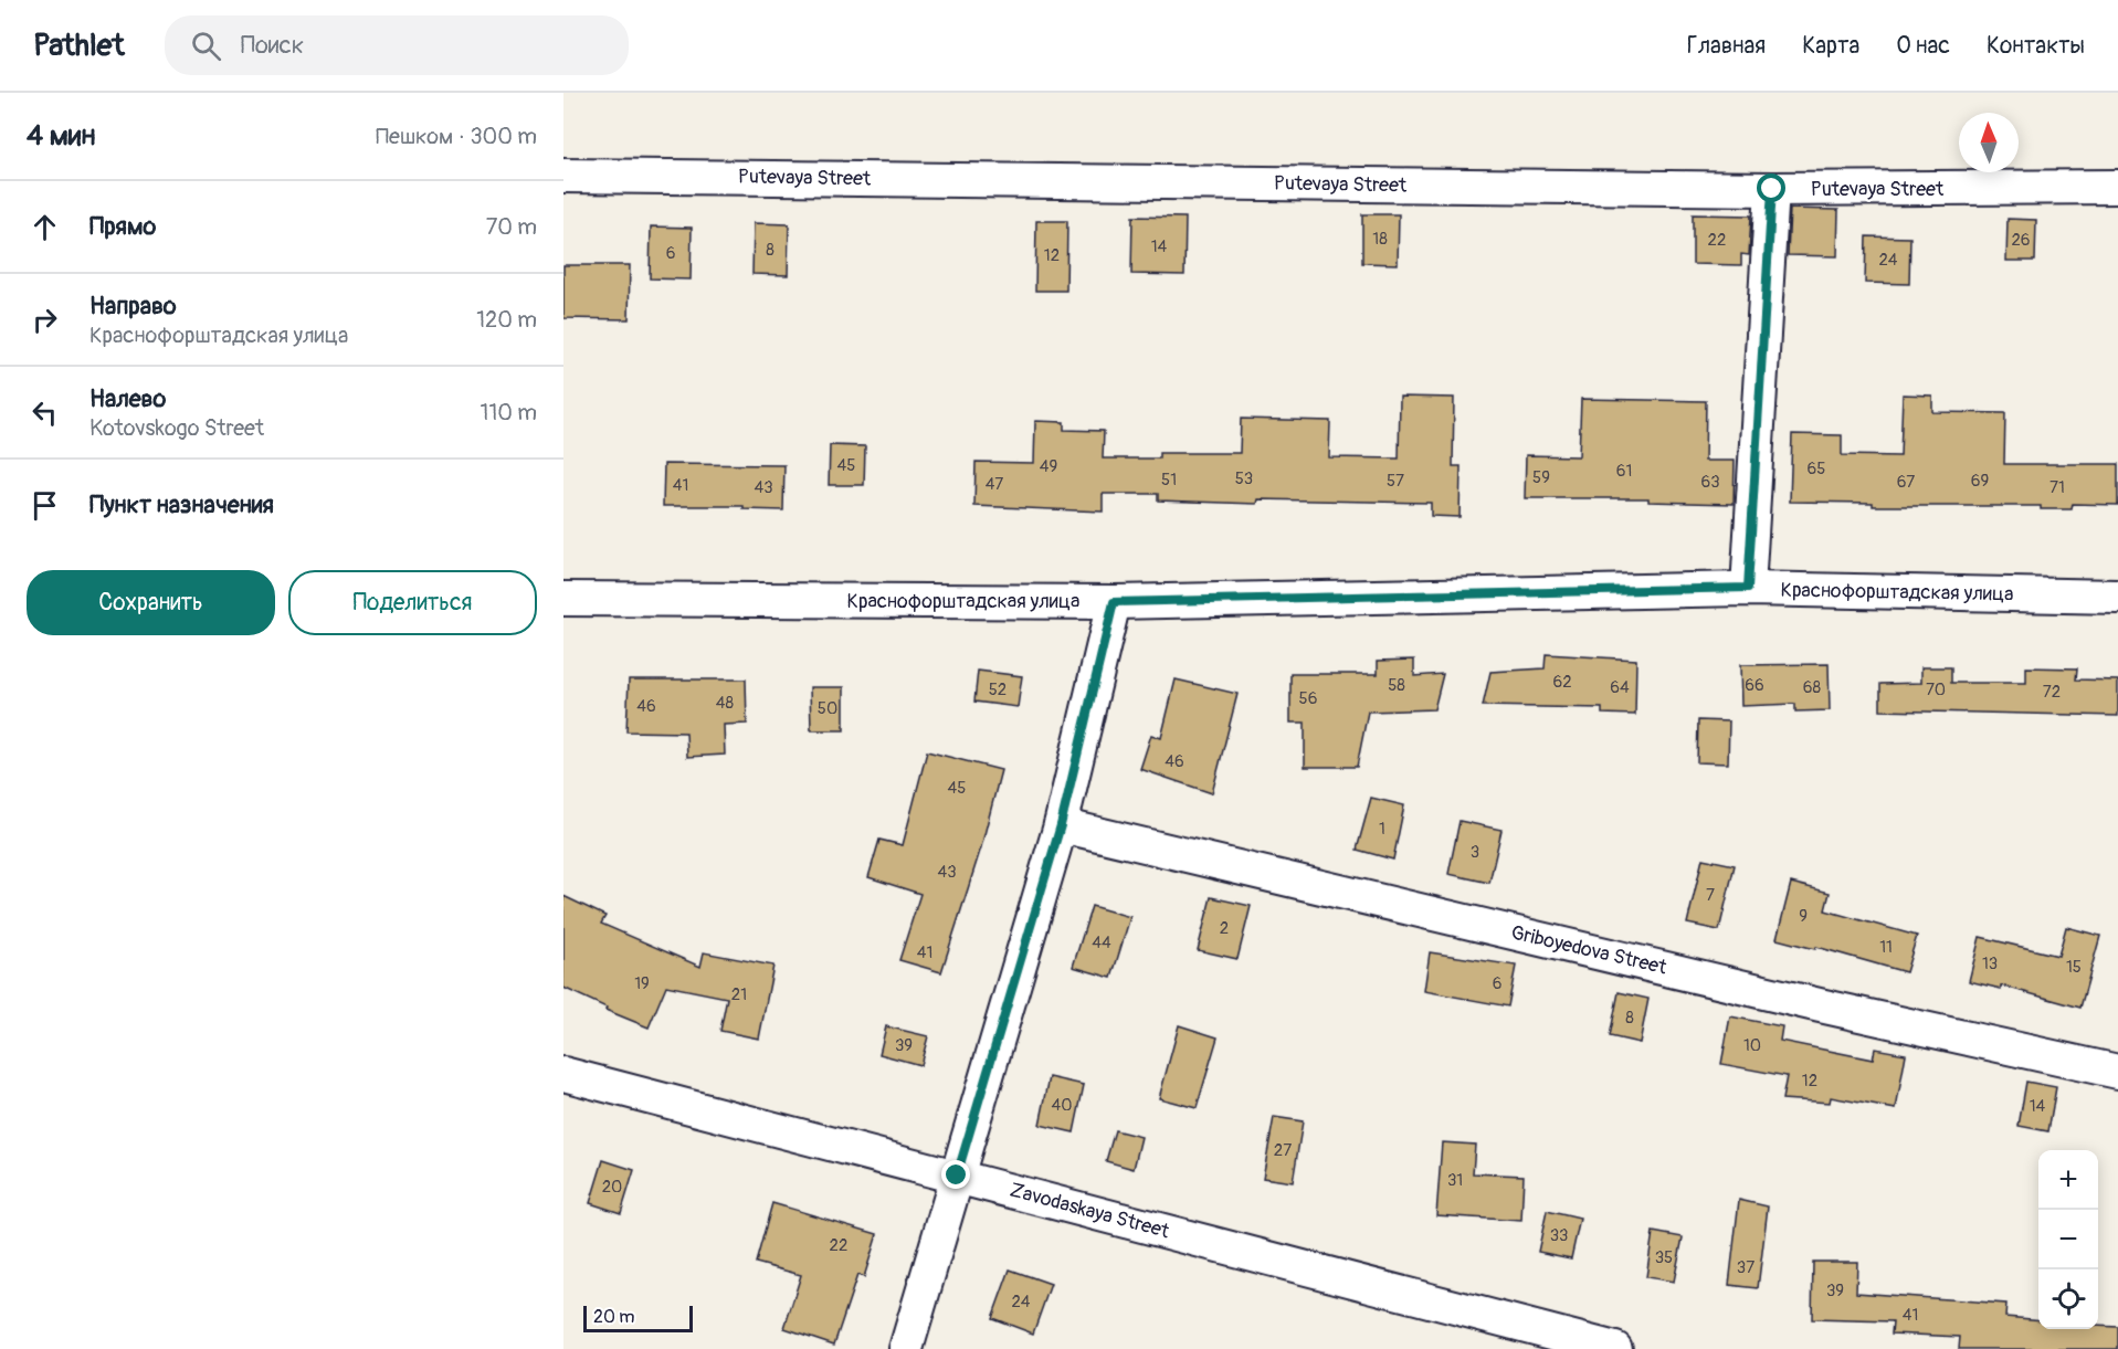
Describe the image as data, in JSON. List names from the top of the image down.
{
  "streets": {
    "street": [
      "Putevaya Street",
      "Краснофорштадская улица",
      "Griboyedova Street",
      "Zavodaskaya Street"
    ]
  },
  "house_numbers": [
    "18",
    "22",
    "26",
    "14",
    "8",
    "6",
    "12",
    "24",
    "45",
    "49",
    "65",
    "61",
    "59",
    "53",
    "51",
    "57",
    "69",
    "63",
    "67",
    "47",
    "41",
    "43",
    "71",
    "62",
    "58",
    "66",
    "64",
    "68",
    "52",
    "70",
    "72",
    "56",
    "48",
    "46",
    "50",
    "46",
    "45",
    "1",
    "3",
    "43",
    "7",
    "9",
    "2",
    "44",
    "11",
    "41",
    "13",
    "15",
    "19",
    "6",
    "21",
    "8",
    "39",
    "10",
    "12",
    "40",
    "14",
    "27",
    "31",
    "20",
    "33",
    "22",
    "35",
    "37",
    "39",
    "24",
    "41"
  ],
  "scale_bar": "20 m",
  "north": "top",
  "page": {
    "header": "Pathlet",
    "search": "Поиск",
    "nav": [
      "Главная",
      "Карта",
      "О нас",
      "Контакты"
    ],
    "heading": ["4 мин", "Пешком · 300 m"],
    "list": [
      ["Прямо", "70 m"],
      ["Направо", "Краснофорштадская улица", "120 m"],
      ["Налево", "Kotovskogo Street", "110 m"],
      "Пункт назначения"
    ],
    "buttons": ["Сохранить", "Поделиться"],
    "map_buttons": ["+", "−"],
    "scale": "20 m"
  }
}
